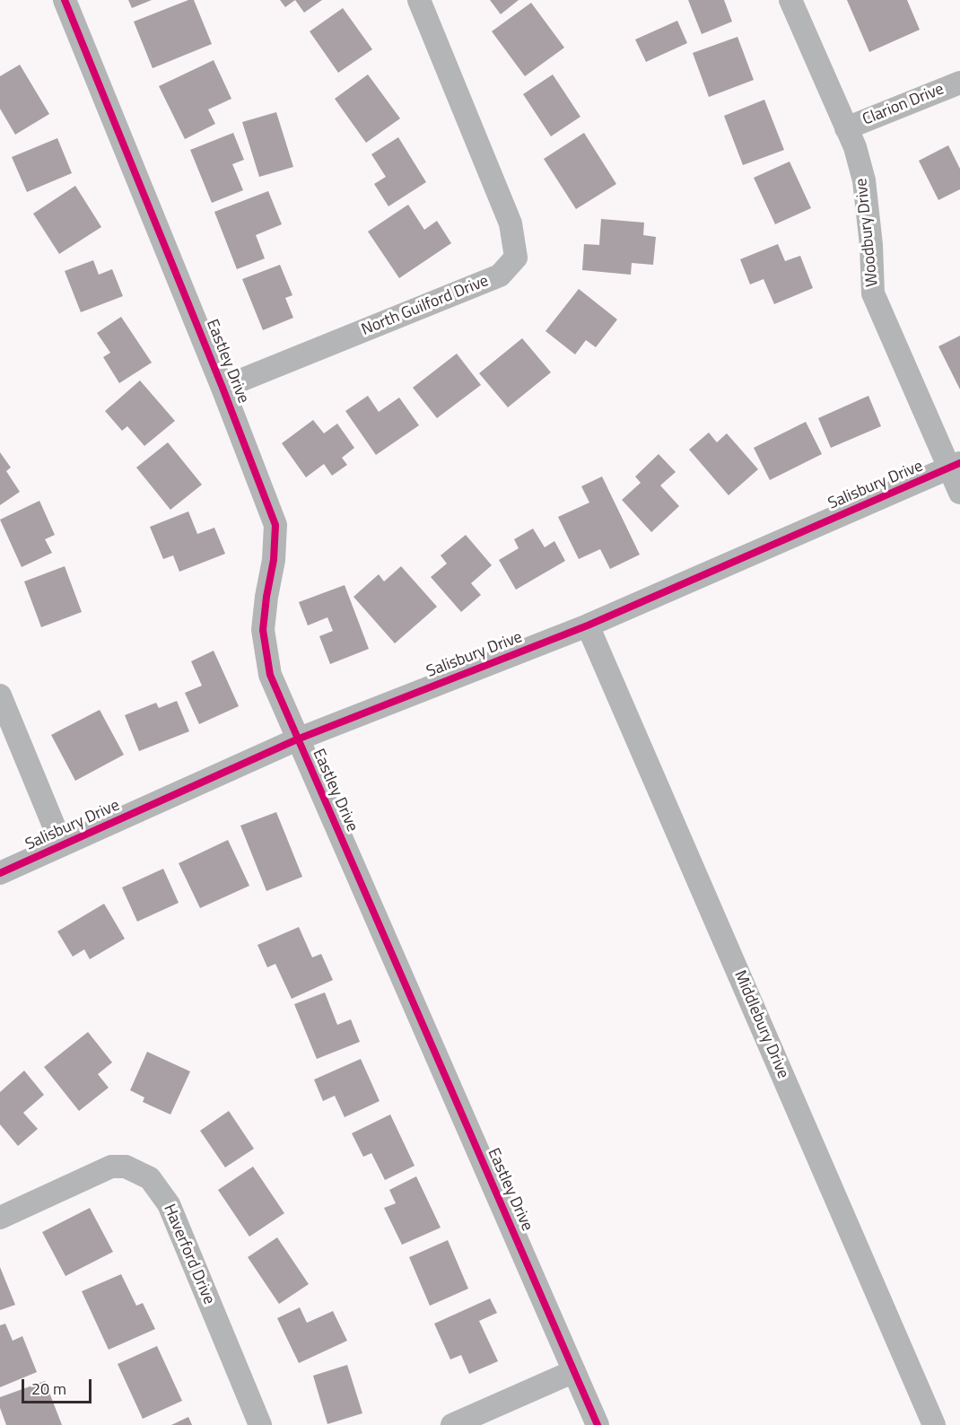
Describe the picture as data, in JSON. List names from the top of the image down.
{
  "streets": {
    "street": [
      "Clarion Drive",
      "Woodbury Drive",
      "North Guilford Drive",
      "Eastley Drive",
      "Salisbury Drive",
      "Middlebury Drive",
      "Haverford Drive"
    ]
  },
  "crossings": [
    ["Clarion Drive", "Woodbury Drive"],
    ["Woodbury Drive", "Salisbury Drive"],
    ["North Guilford Drive", "Eastley Drive"],
    ["Eastley Drive", "Salisbury Drive"],
    ["Salisbury Drive", "Middlebury Drive"]
  ],
  "scale_bar": "20 m"
}
